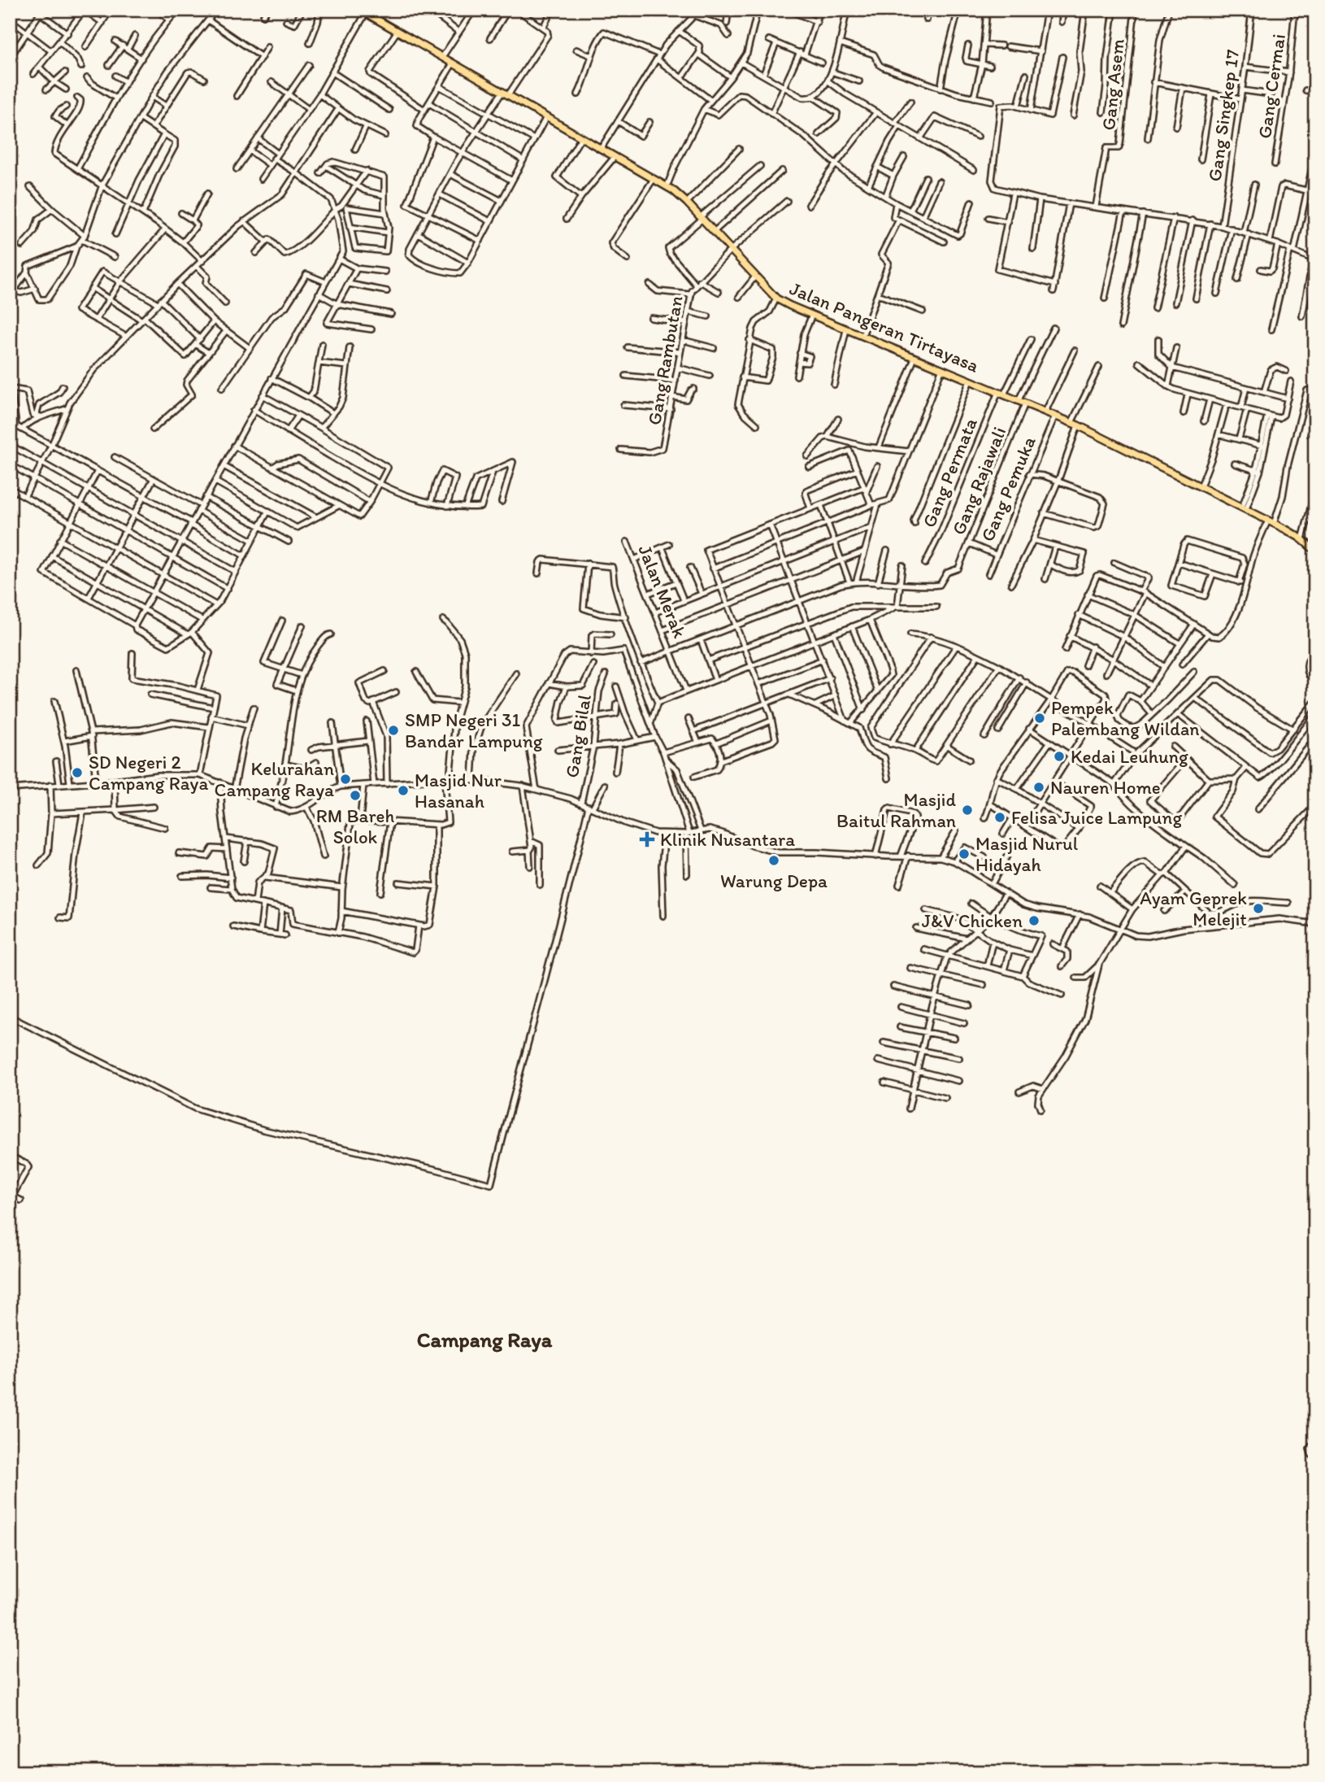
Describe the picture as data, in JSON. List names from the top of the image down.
{
  "streets": {
    "main road": ["Jalan Pangeran Tirtayasa"],
    "street": [
      "Gang Asem",
      "Gang Cermai",
      "Gang Singkep 17",
      "Gang Rambutan",
      "Gang Permata",
      "Gang Rajawali",
      "Gang Pemuka",
      "Jalan Merak",
      "Gang Bilal"
    ]
  },
  "crossings": [
    ["Jalan Pangeran Tirtayasa", "Gang Rambutan"],
    ["Jalan Pangeran Tirtayasa", "Gang Permata"],
    ["Jalan Pangeran Tirtayasa", "Gang Rajawali"],
    ["Jalan Pangeran Tirtayasa", "Gang Pemuka"]
  ],
  "districts": ["Campang Raya"],
  "places": {
    "other": [
      "Pempek Palembang Wildan",
      "SMP Negeri 31 Bandar Lampung",
      "Kedai Leuhung",
      "SD Negeri 2 Campang Raya",
      "Kelurahan Campang Raya",
      "Nauren Home",
      "Masjid Nur Hasanah",
      "RM Bareh Solok",
      "Masjid Baitul Rahman",
      "Felisa Juice Lampung",
      "Masjid Nurul Hidayah",
      "Warung Depa",
      "Ayam Geprek Melejit",
      "J&V Chicken"
    ],
    "health": ["Klinik Nusantara"]
  }
}
